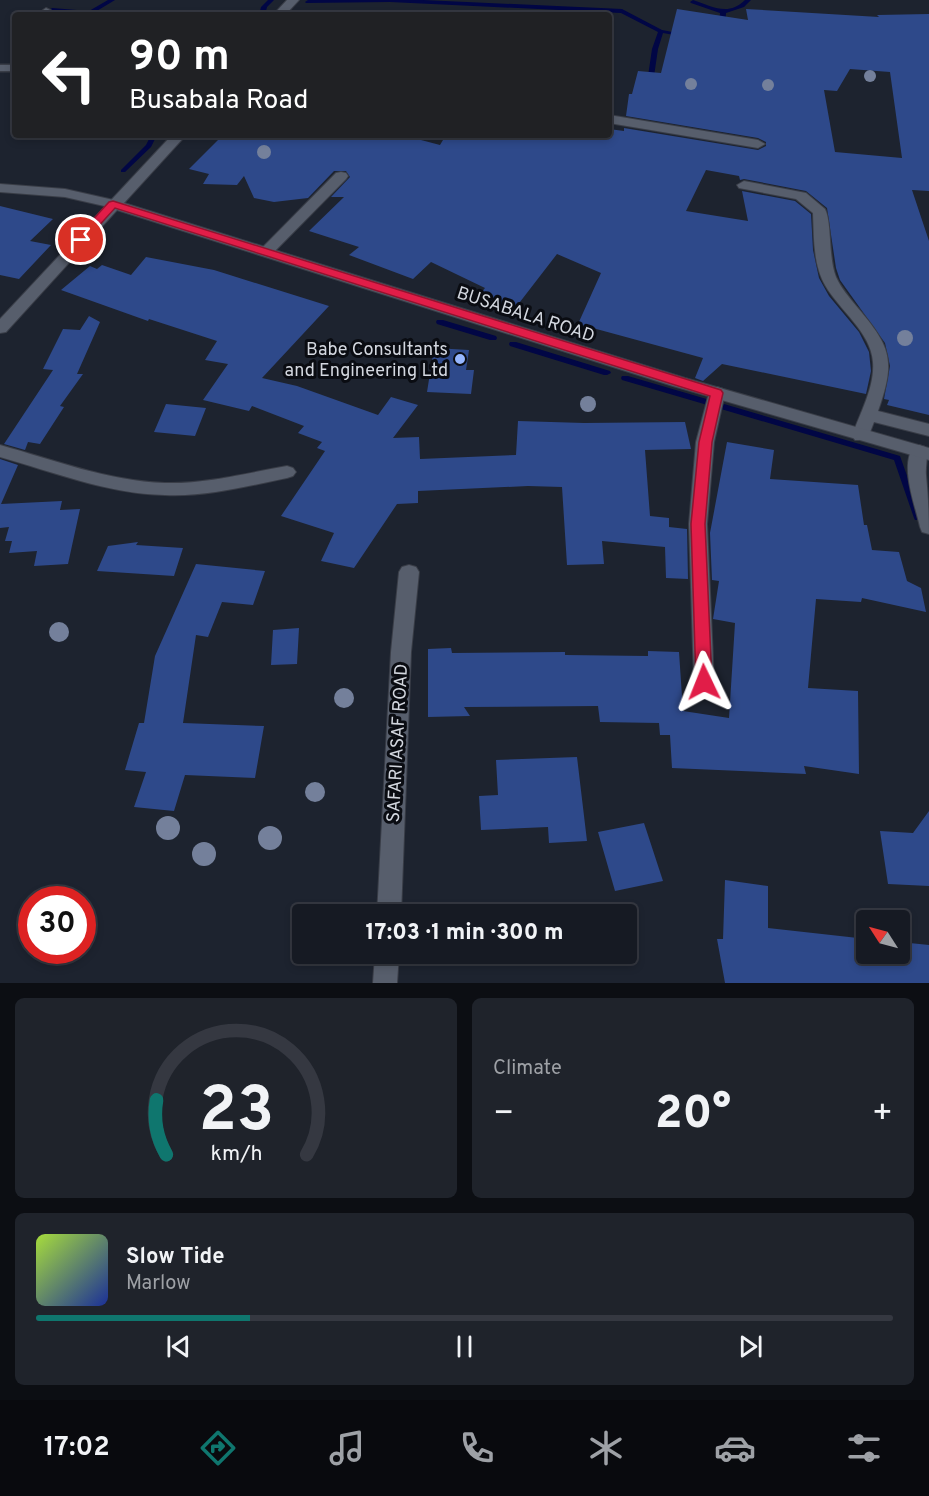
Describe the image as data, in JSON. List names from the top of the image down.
{
  "streets": {
    "street": ["BUSABALA ROAD", "SAFARI ASAF ROAD"]
  },
  "places": ["Babe Consultants and Engineering Ltd"],
  "north": "top left",
  "page": {
    "turn": ["90 m", "Busabala Road"],
    "limit": "30",
    "trip": "17:03 · 1 min · 300 m",
    "tile": "Climate",
    "heat": ["−", "20°", "+"],
    "song": ["Slow Tide", "Marlow"],
    "tabs": "17:02",
    "gauge": ["23", "km/h"]
  }
}
